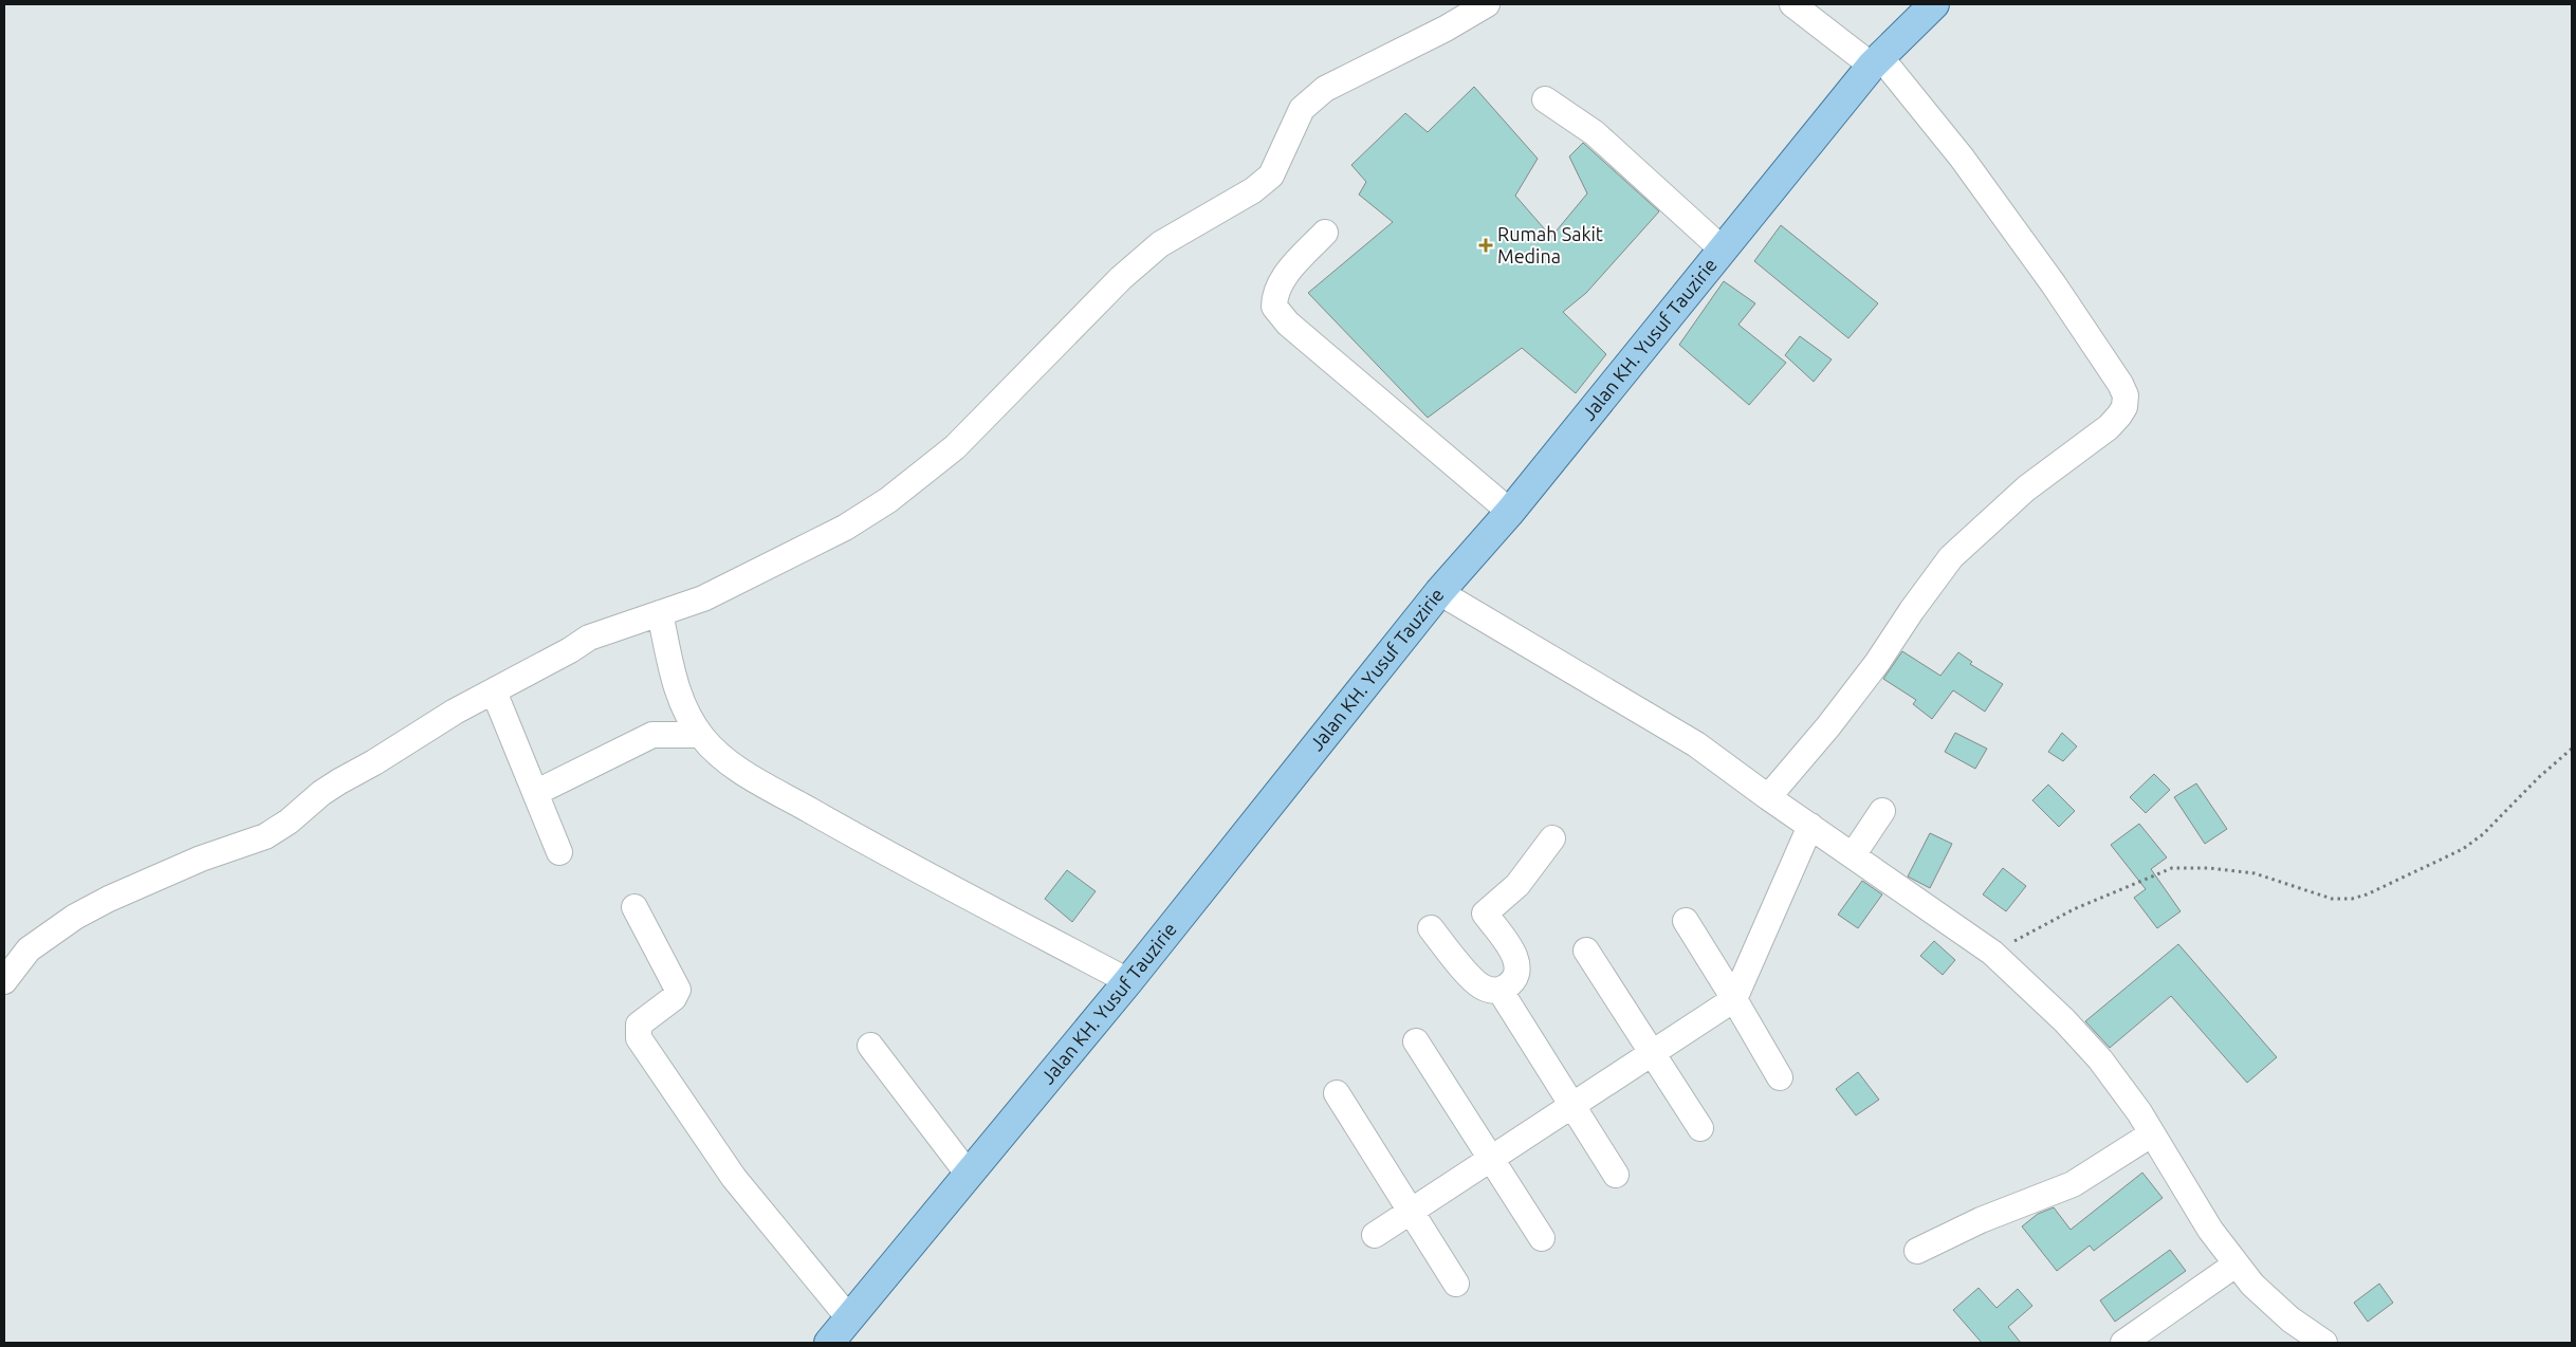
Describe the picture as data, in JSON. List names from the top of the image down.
{
  "streets": {
    "main road": ["Jalan KH. Yusuf Tauzirie"]
  },
  "places": {
    "health": ["Rumah Sakit Medina"]
  }
}
